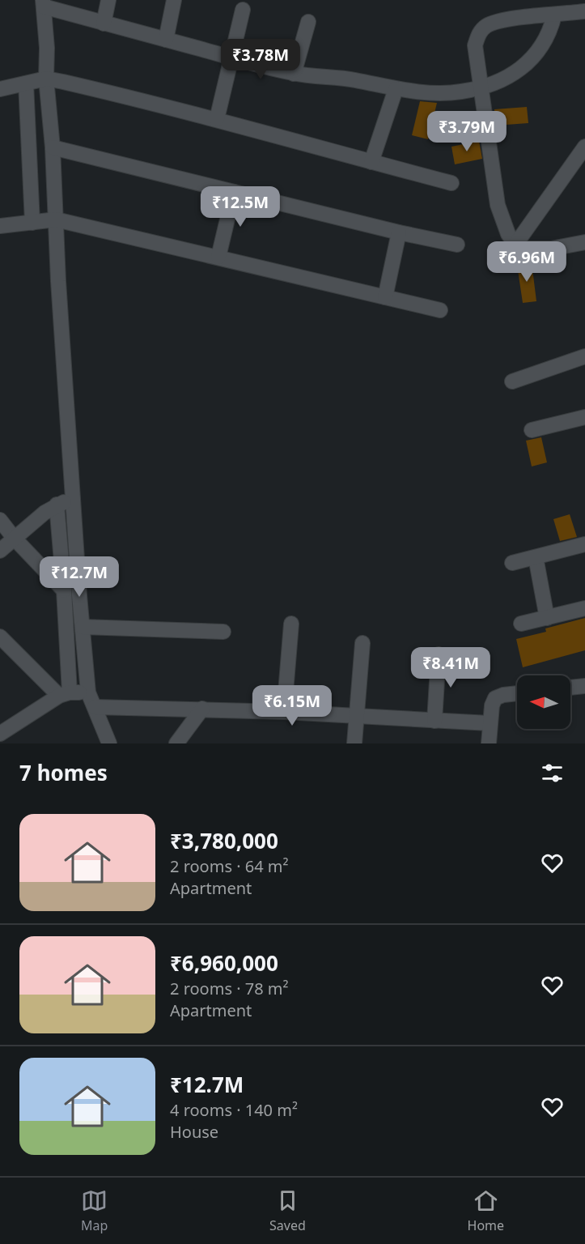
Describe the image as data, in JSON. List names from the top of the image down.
{
  "north": "left",
  "page": {
    "price": [
      "₹3.78M",
      "₹3.79M",
      "₹12.5M",
      "₹6.96M",
      "₹12.7M",
      "₹8.41M",
      "₹6.15M"
    ],
    "heading": "7 homes",
    "list": [
      {
        "name": "₹3,780,000",
        "note": "2 rooms · 64 m² · Apartment"
      },
      {
        "name": "₹6,960,000",
        "note": "2 rooms · 78 m² · Apartment"
      },
      {
        "name": "₹12.7M",
        "note": "4 rooms · 140 m² · House"
      }
    ],
    "tabs": ["Map", "Saved", "Home"]
  }
}
